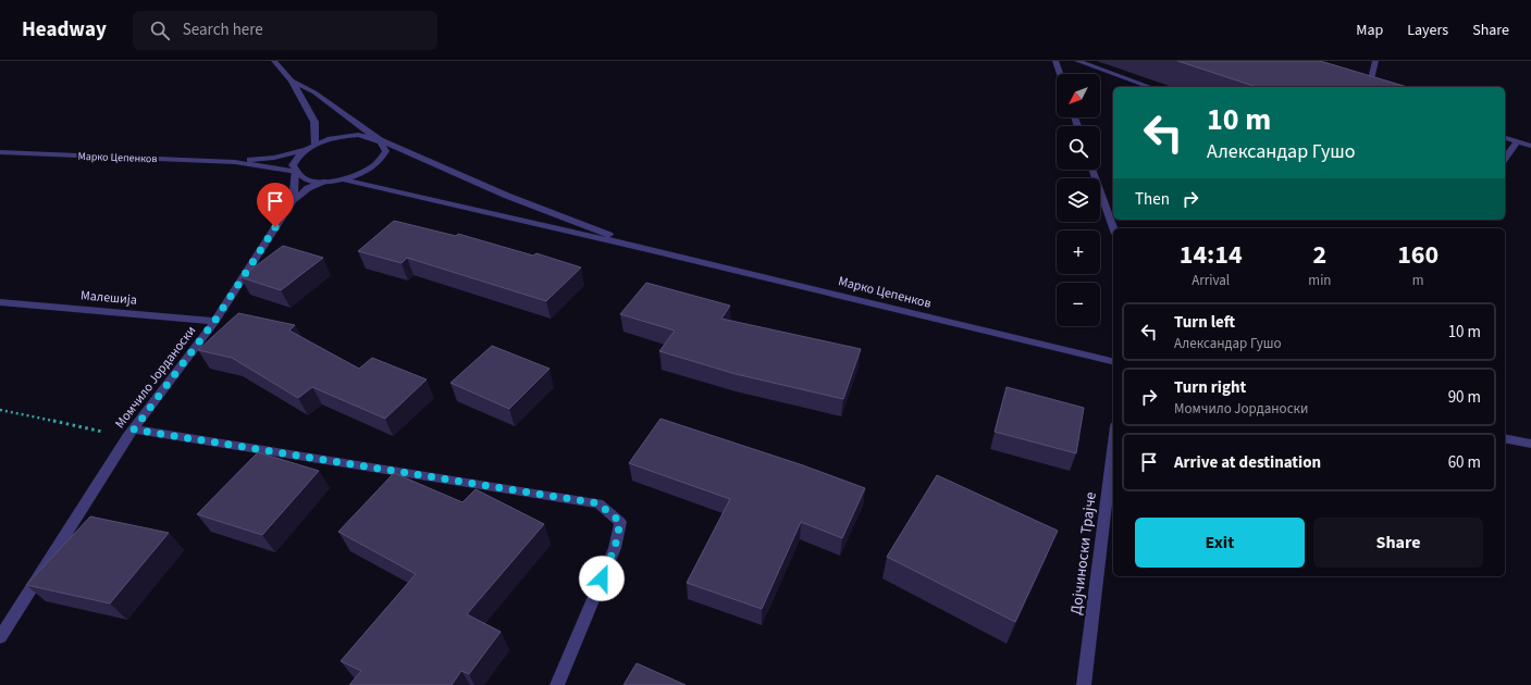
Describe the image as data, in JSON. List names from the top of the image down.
{
  "streets": {
    "street": [
      "Марко Цепенков",
      "Малешија",
      "Момчило Јорданоски",
      "Дојчиноски Трајче"
    ]
  },
  "crossings": [
    ["Малешија", "Момчило Јорданоски"]
  ],
  "north": "bottom left",
  "page": {
    "header": "Headway",
    "search": "Search here",
    "nav": ["Map", "Layers", "Share"],
    "map_buttons": ["+", "−"],
    "turn": ["10 m", "Александар Гушо"],
    "then": "Then",
    "eta": [
      "14:14",
      "Arrival",
      "2",
      "min",
      "160",
      "m"
    ],
    "list": [
      {
        "name": "Turn left",
        "note": "Александар Гушо",
        "value": "10 m"
      },
      {
        "name": "Turn right",
        "note": "Момчило Јорданоски",
        "value": "90 m"
      },
      {
        "name": "Arrive at destination",
        "value": "60 m"
      }
    ],
    "buttons": ["Exit", "Share"]
  }
}
